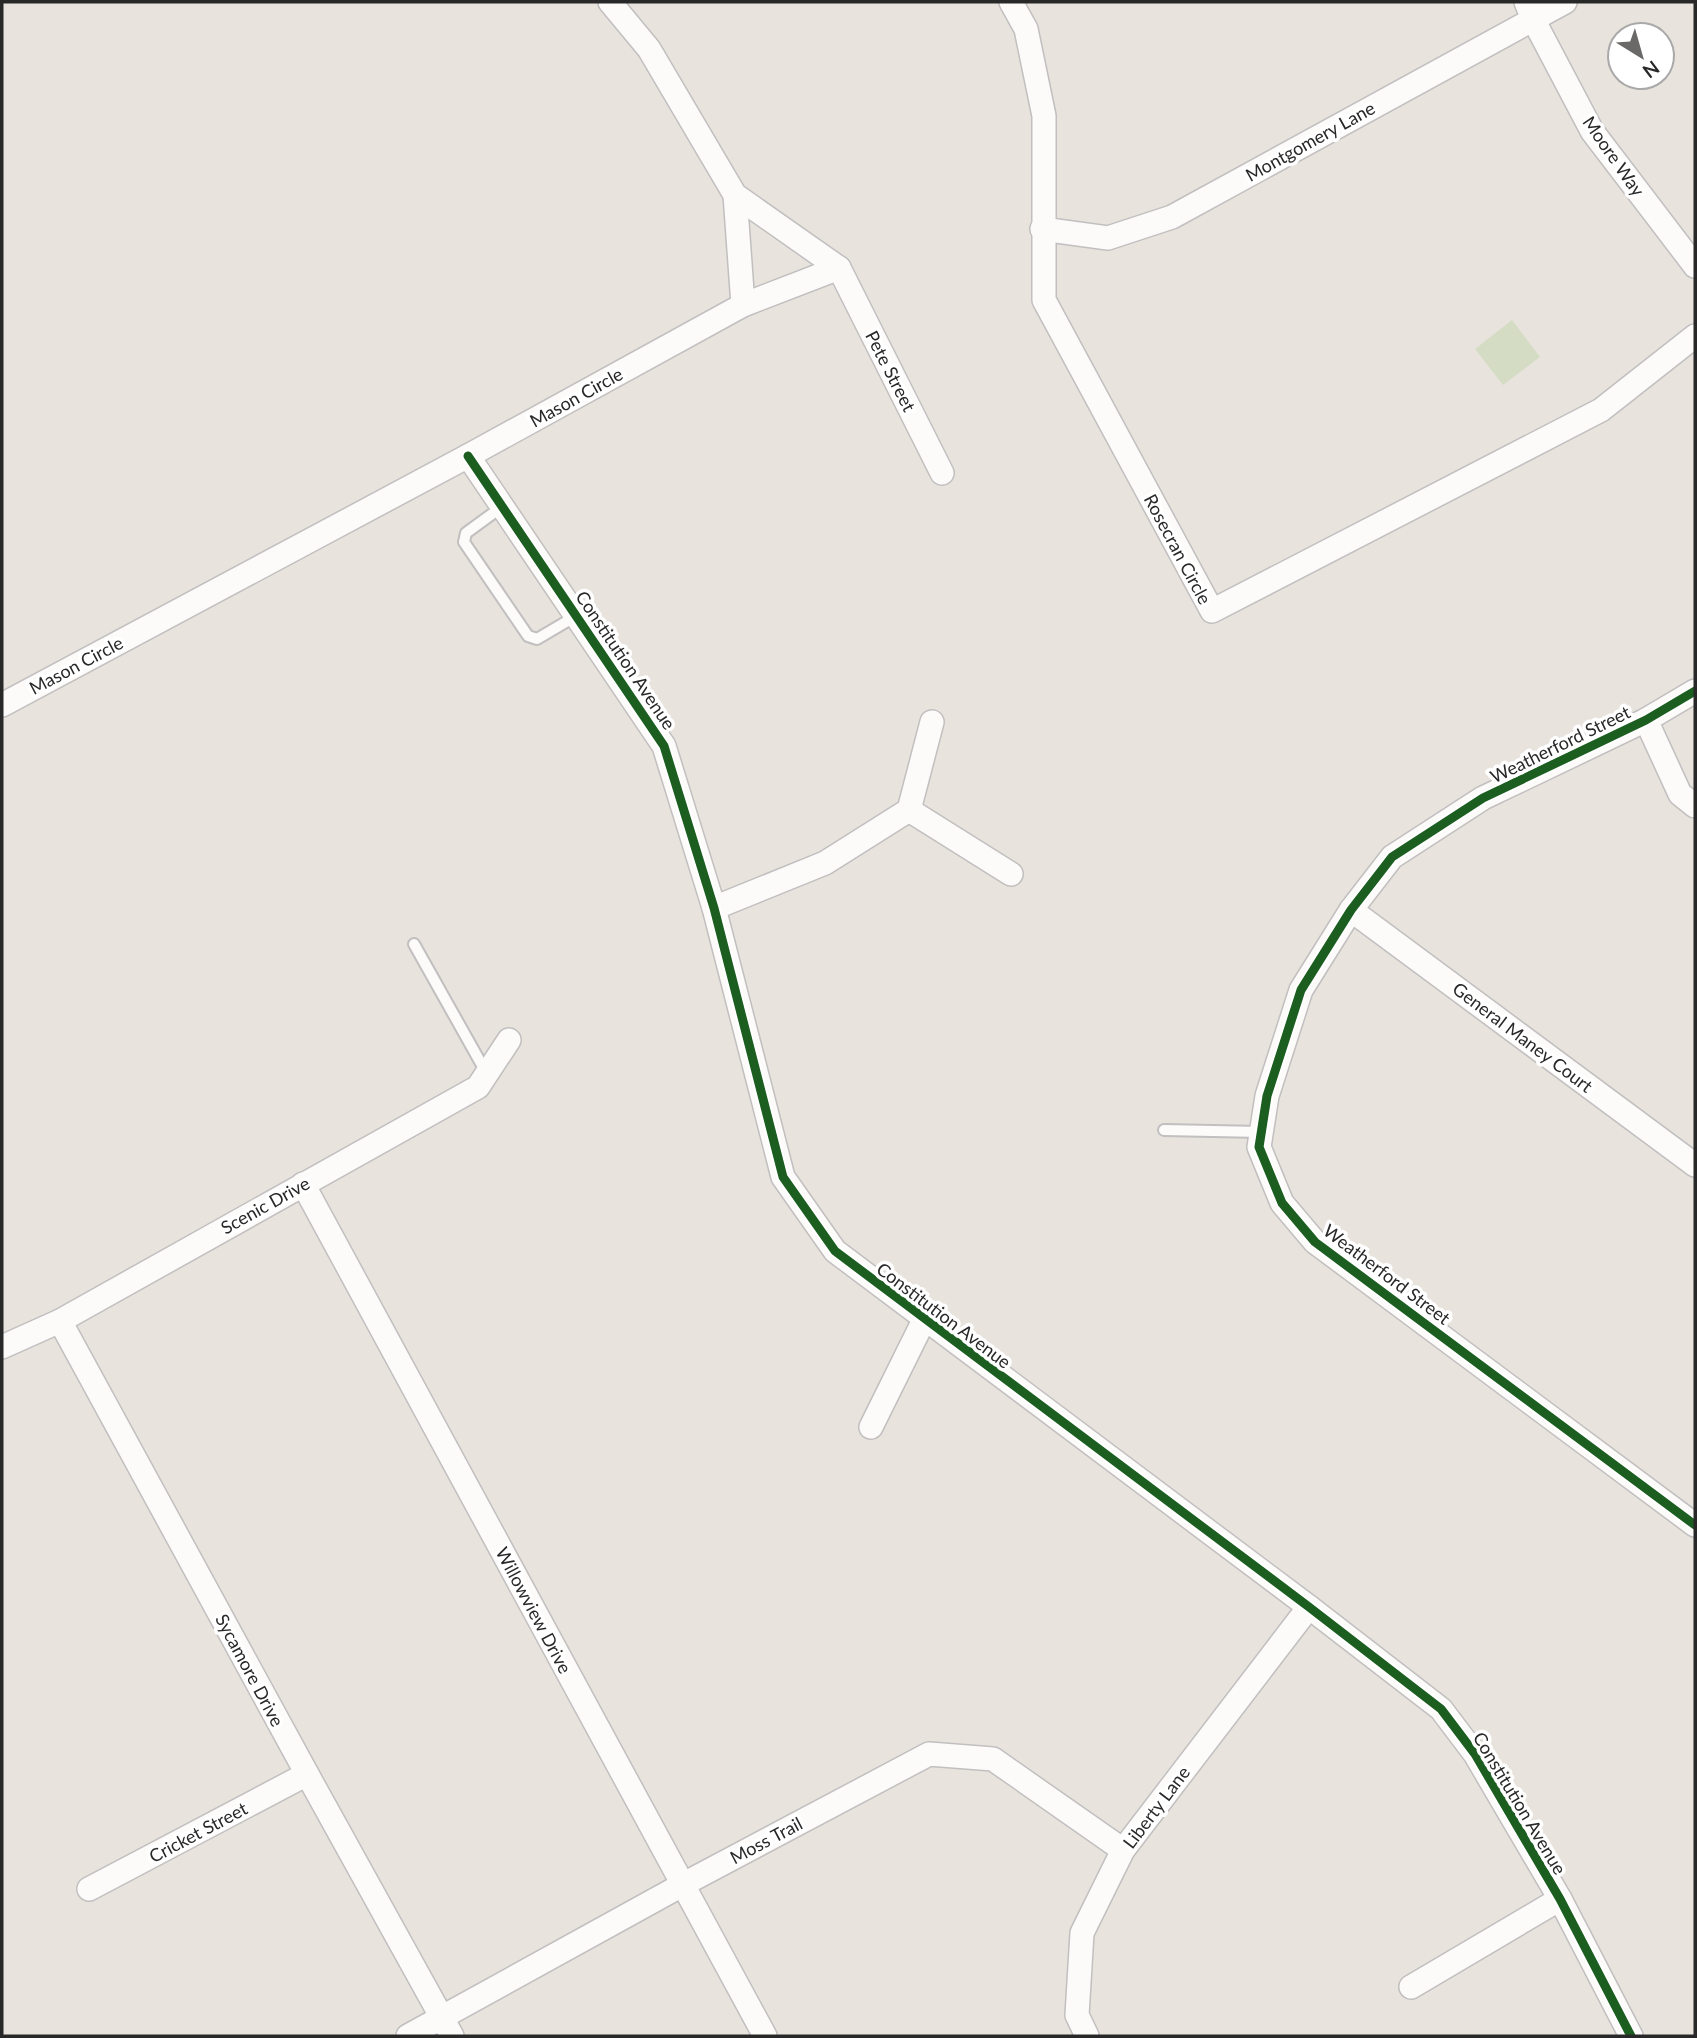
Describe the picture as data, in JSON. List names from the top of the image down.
{
  "streets": {
    "street": [
      "Montgomery Lane",
      "Moore Way",
      "Pete Street",
      "Mason Circle",
      "Rosecran Circle",
      "Constitution Avenue",
      "Weatherford Street",
      "General Maney Court",
      "Scenic Drive",
      "Willowview Drive",
      "Sycamore Drive",
      "Liberty Lane",
      "Cricket Street",
      "Moss Trail"
    ]
  },
  "crossings": [
    ["Montgomery Lane", "Moore Way"],
    ["Montgomery Lane", "Rosecran Circle"],
    ["Pete Street", "Mason Circle"],
    ["Mason Circle", "Constitution Avenue"],
    ["Constitution Avenue", "Liberty Lane"],
    ["Weatherford Street", "General Maney Court"],
    ["Scenic Drive", "Willowview Drive"],
    ["Scenic Drive", "Sycamore Drive"],
    ["Willowview Drive", "Moss Trail"],
    ["Sycamore Drive", "Cricket Street"],
    ["Sycamore Drive", "Moss Trail"],
    ["Liberty Lane", "Moss Trail"]
  ],
  "north": "bottom right"
}
